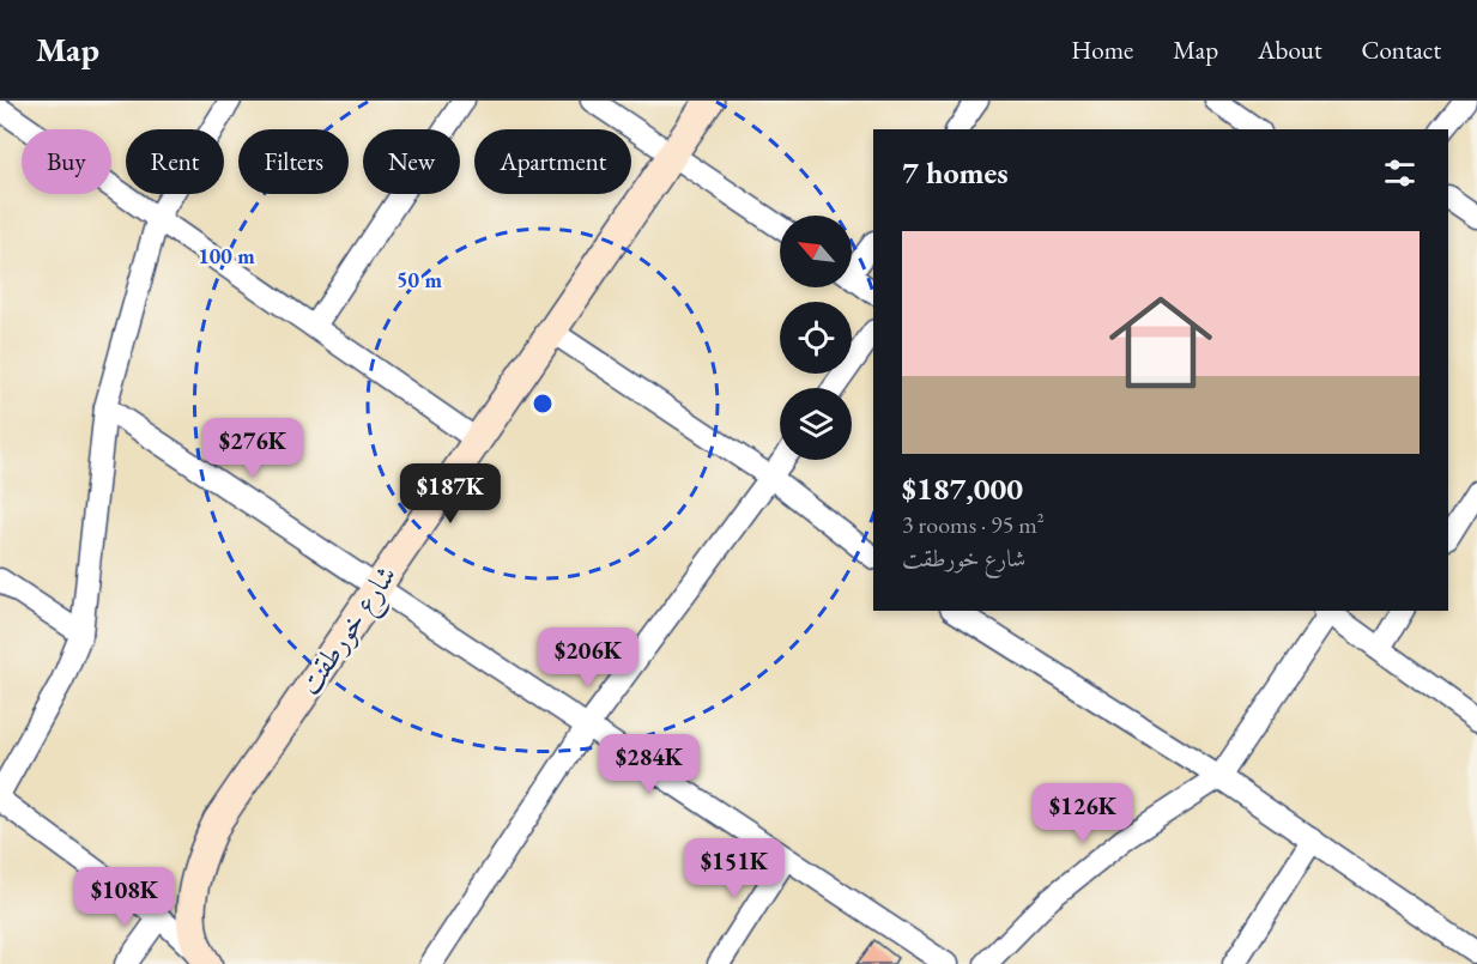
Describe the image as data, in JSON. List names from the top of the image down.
{
  "streets": {
    "street": ["شارع خورطقت"]
  },
  "north": "top left",
  "page": {
    "header": "Map",
    "nav": [
      "Home",
      "Map",
      "About",
      "Contact"
    ],
    "chip": [
      "Buy",
      "Rent",
      "Filters",
      "New",
      "Apartment"
    ],
    "heading": "7 homes",
    "list": [
      {
        "name": "$187,000",
        "note": "3 rooms · 95 m² · شارع خورطقت"
      }
    ],
    "price": [
      "$276K",
      "$187K",
      "$206K",
      "$284K",
      "$126K",
      "$151K",
      "$108K"
    ]
  },
  "rings": ["100 m", "50 m"]
}
